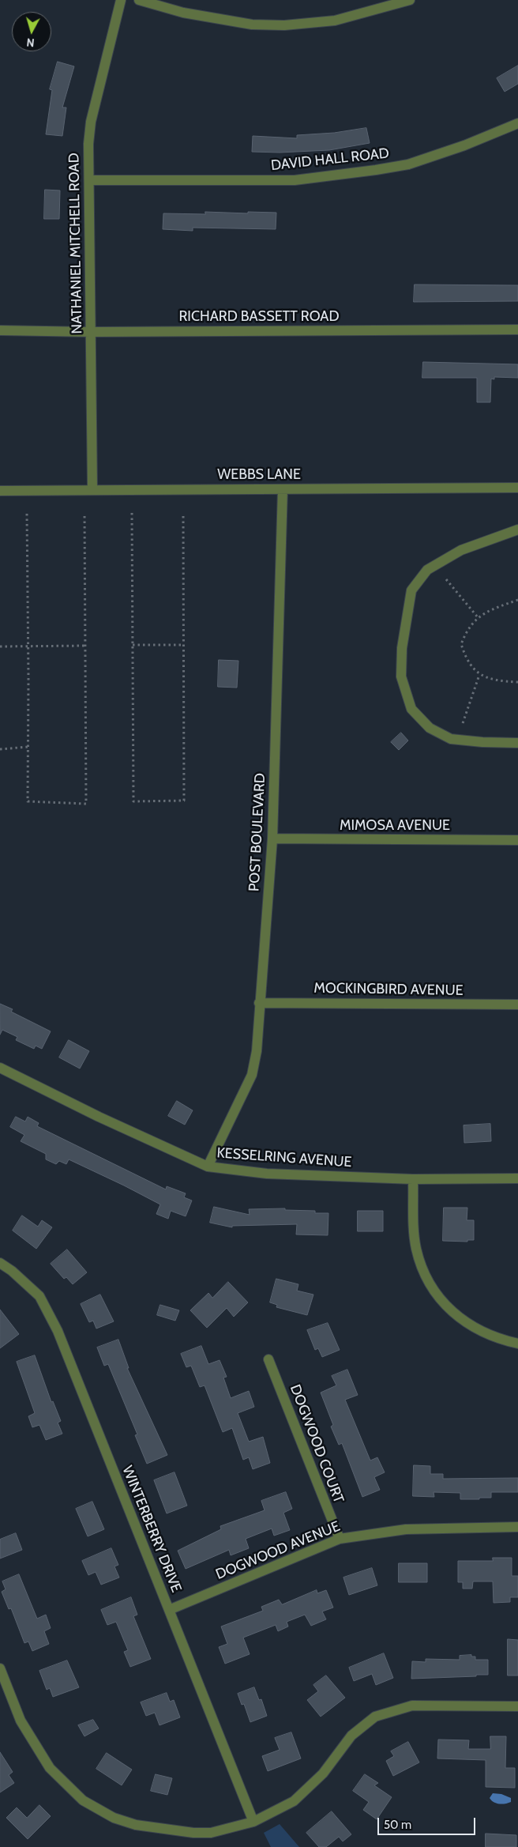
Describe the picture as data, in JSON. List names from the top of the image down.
{
  "streets": {
    "street": [
      "DAVID HALL ROAD",
      "NATHANIEL MITCHELL ROAD",
      "RICHARD BASSETT ROAD",
      "WEBBS LANE",
      "MIMOSA AVENUE",
      "POST BOULEVARD",
      "MOCKINGBIRD AVENUE",
      "KESSELRING AVENUE",
      "DOGWOOD COURT",
      "WINTERBERRY DRIVE",
      "DOGWOOD AVENUE"
    ]
  },
  "crossings": [
    ["DAVID HALL ROAD", "NATHANIEL MITCHELL ROAD"],
    ["NATHANIEL MITCHELL ROAD", "RICHARD BASSETT ROAD"],
    ["NATHANIEL MITCHELL ROAD", "WEBBS LANE"],
    ["WEBBS LANE", "POST BOULEVARD"],
    ["MIMOSA AVENUE", "POST BOULEVARD"],
    ["POST BOULEVARD", "MOCKINGBIRD AVENUE"],
    ["POST BOULEVARD", "KESSELRING AVENUE"],
    ["DOGWOOD COURT", "DOGWOOD AVENUE"],
    ["WINTERBERRY DRIVE", "DOGWOOD AVENUE"]
  ],
  "scale_bar": "50 m",
  "north": "bottom"
}
